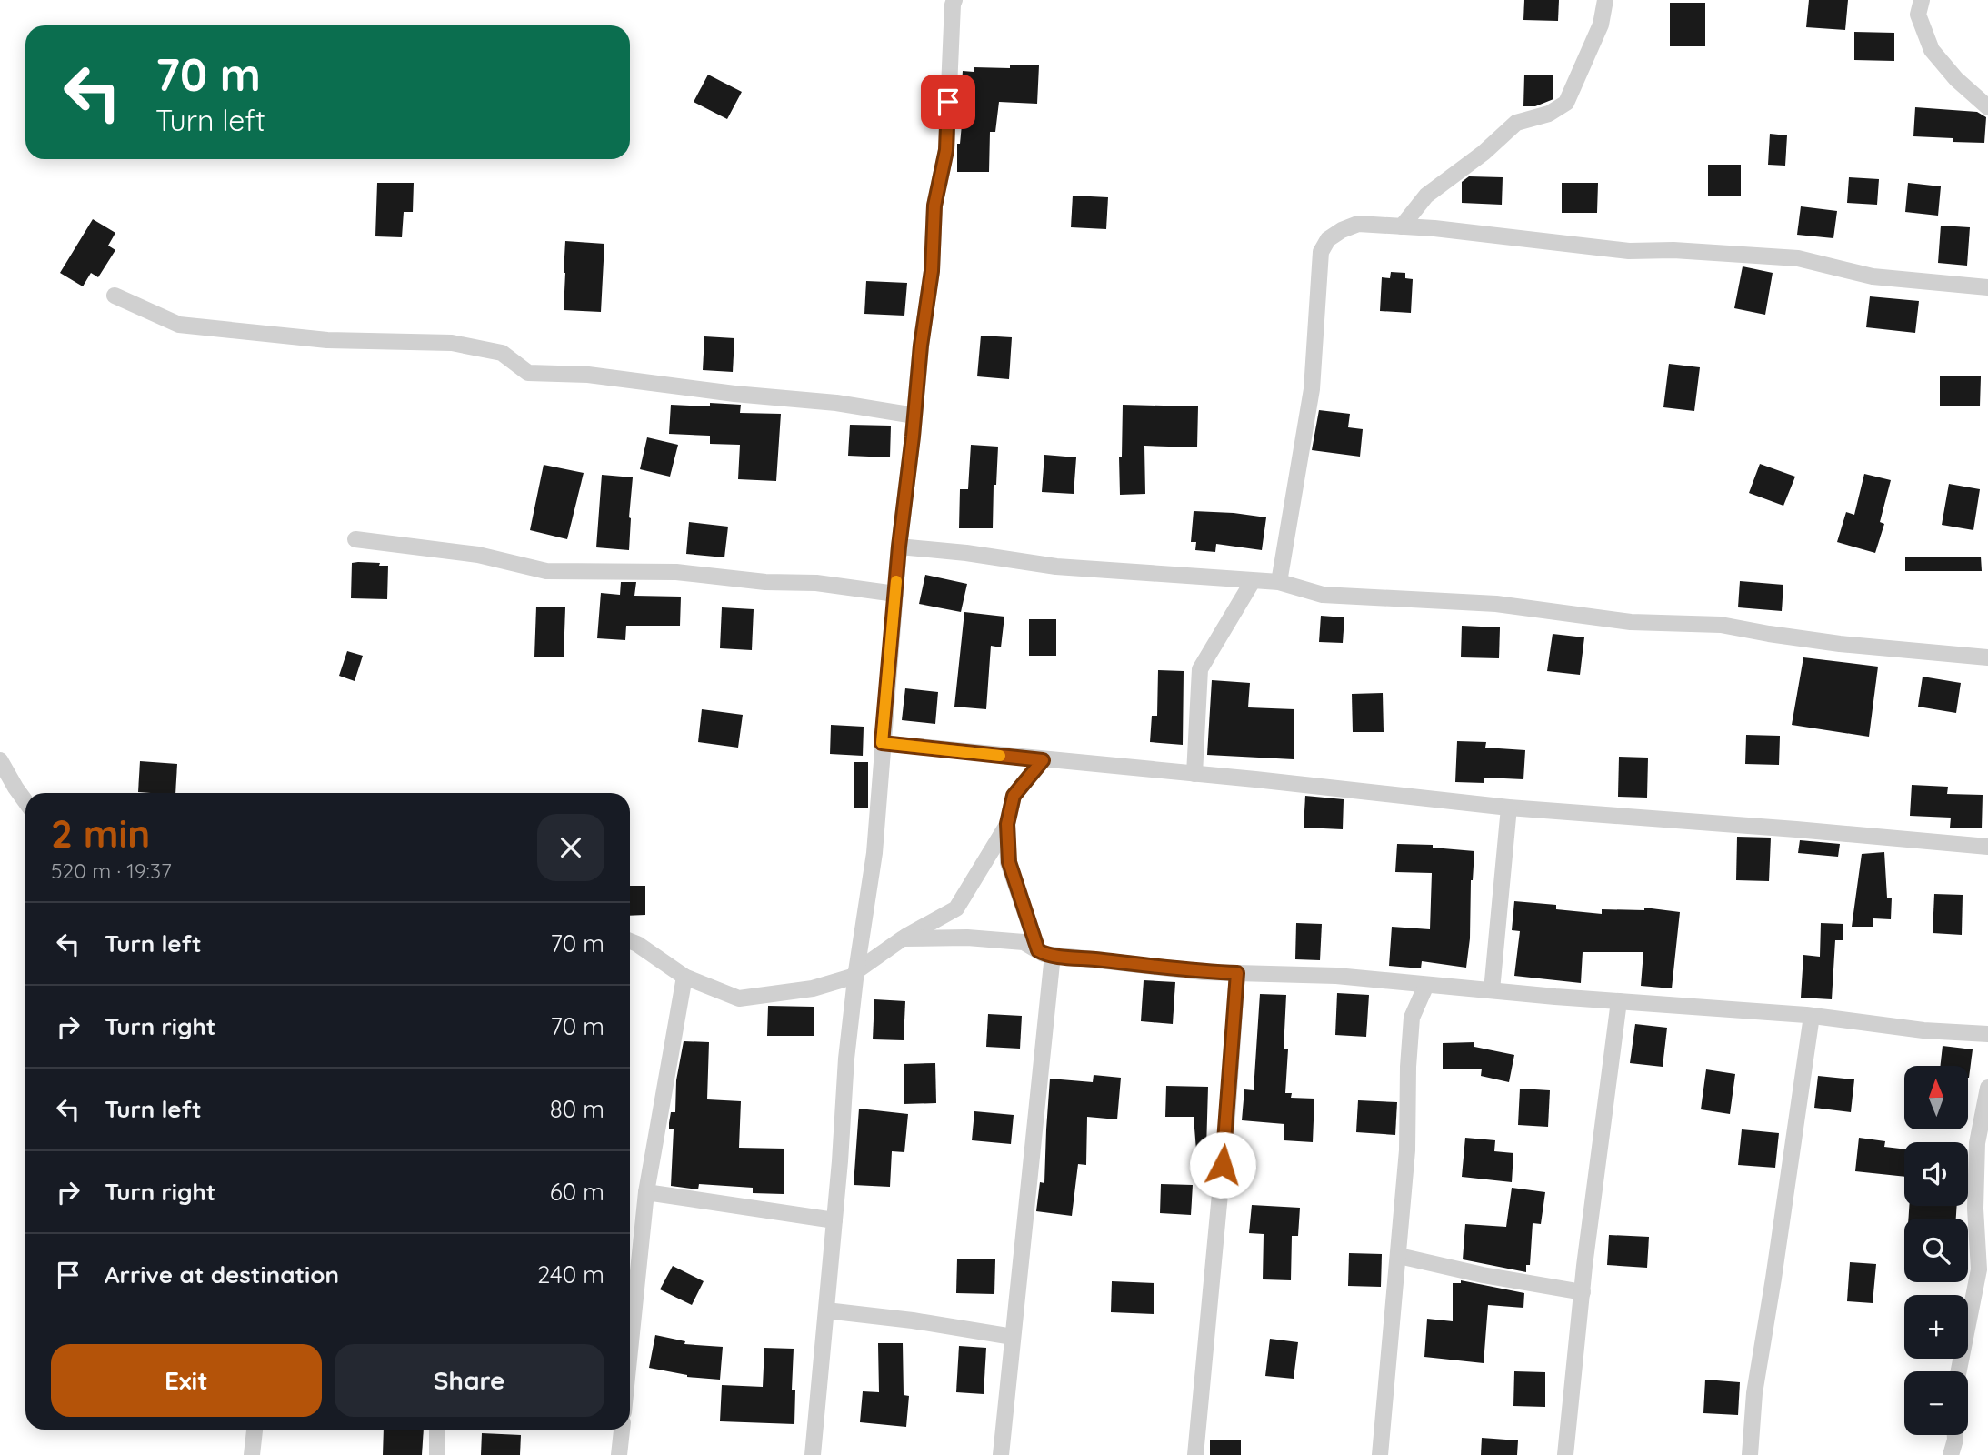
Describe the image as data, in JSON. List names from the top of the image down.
{
  "north": "top",
  "page": {
    "turn": ["70 m", "Turn left"],
    "heading": ["2 min", "520 m · 19:37"],
    "list": [
      {
        "name": "Turn left",
        "value": "70 m"
      },
      {
        "name": "Turn right",
        "value": "70 m"
      },
      {
        "name": "Turn left",
        "value": "80 m"
      },
      {
        "name": "Turn right",
        "value": "60 m"
      },
      {
        "name": "Arrive at destination",
        "value": "240 m"
      }
    ],
    "map_buttons": ["+", "−"],
    "buttons": ["Exit", "Share"]
  }
}
